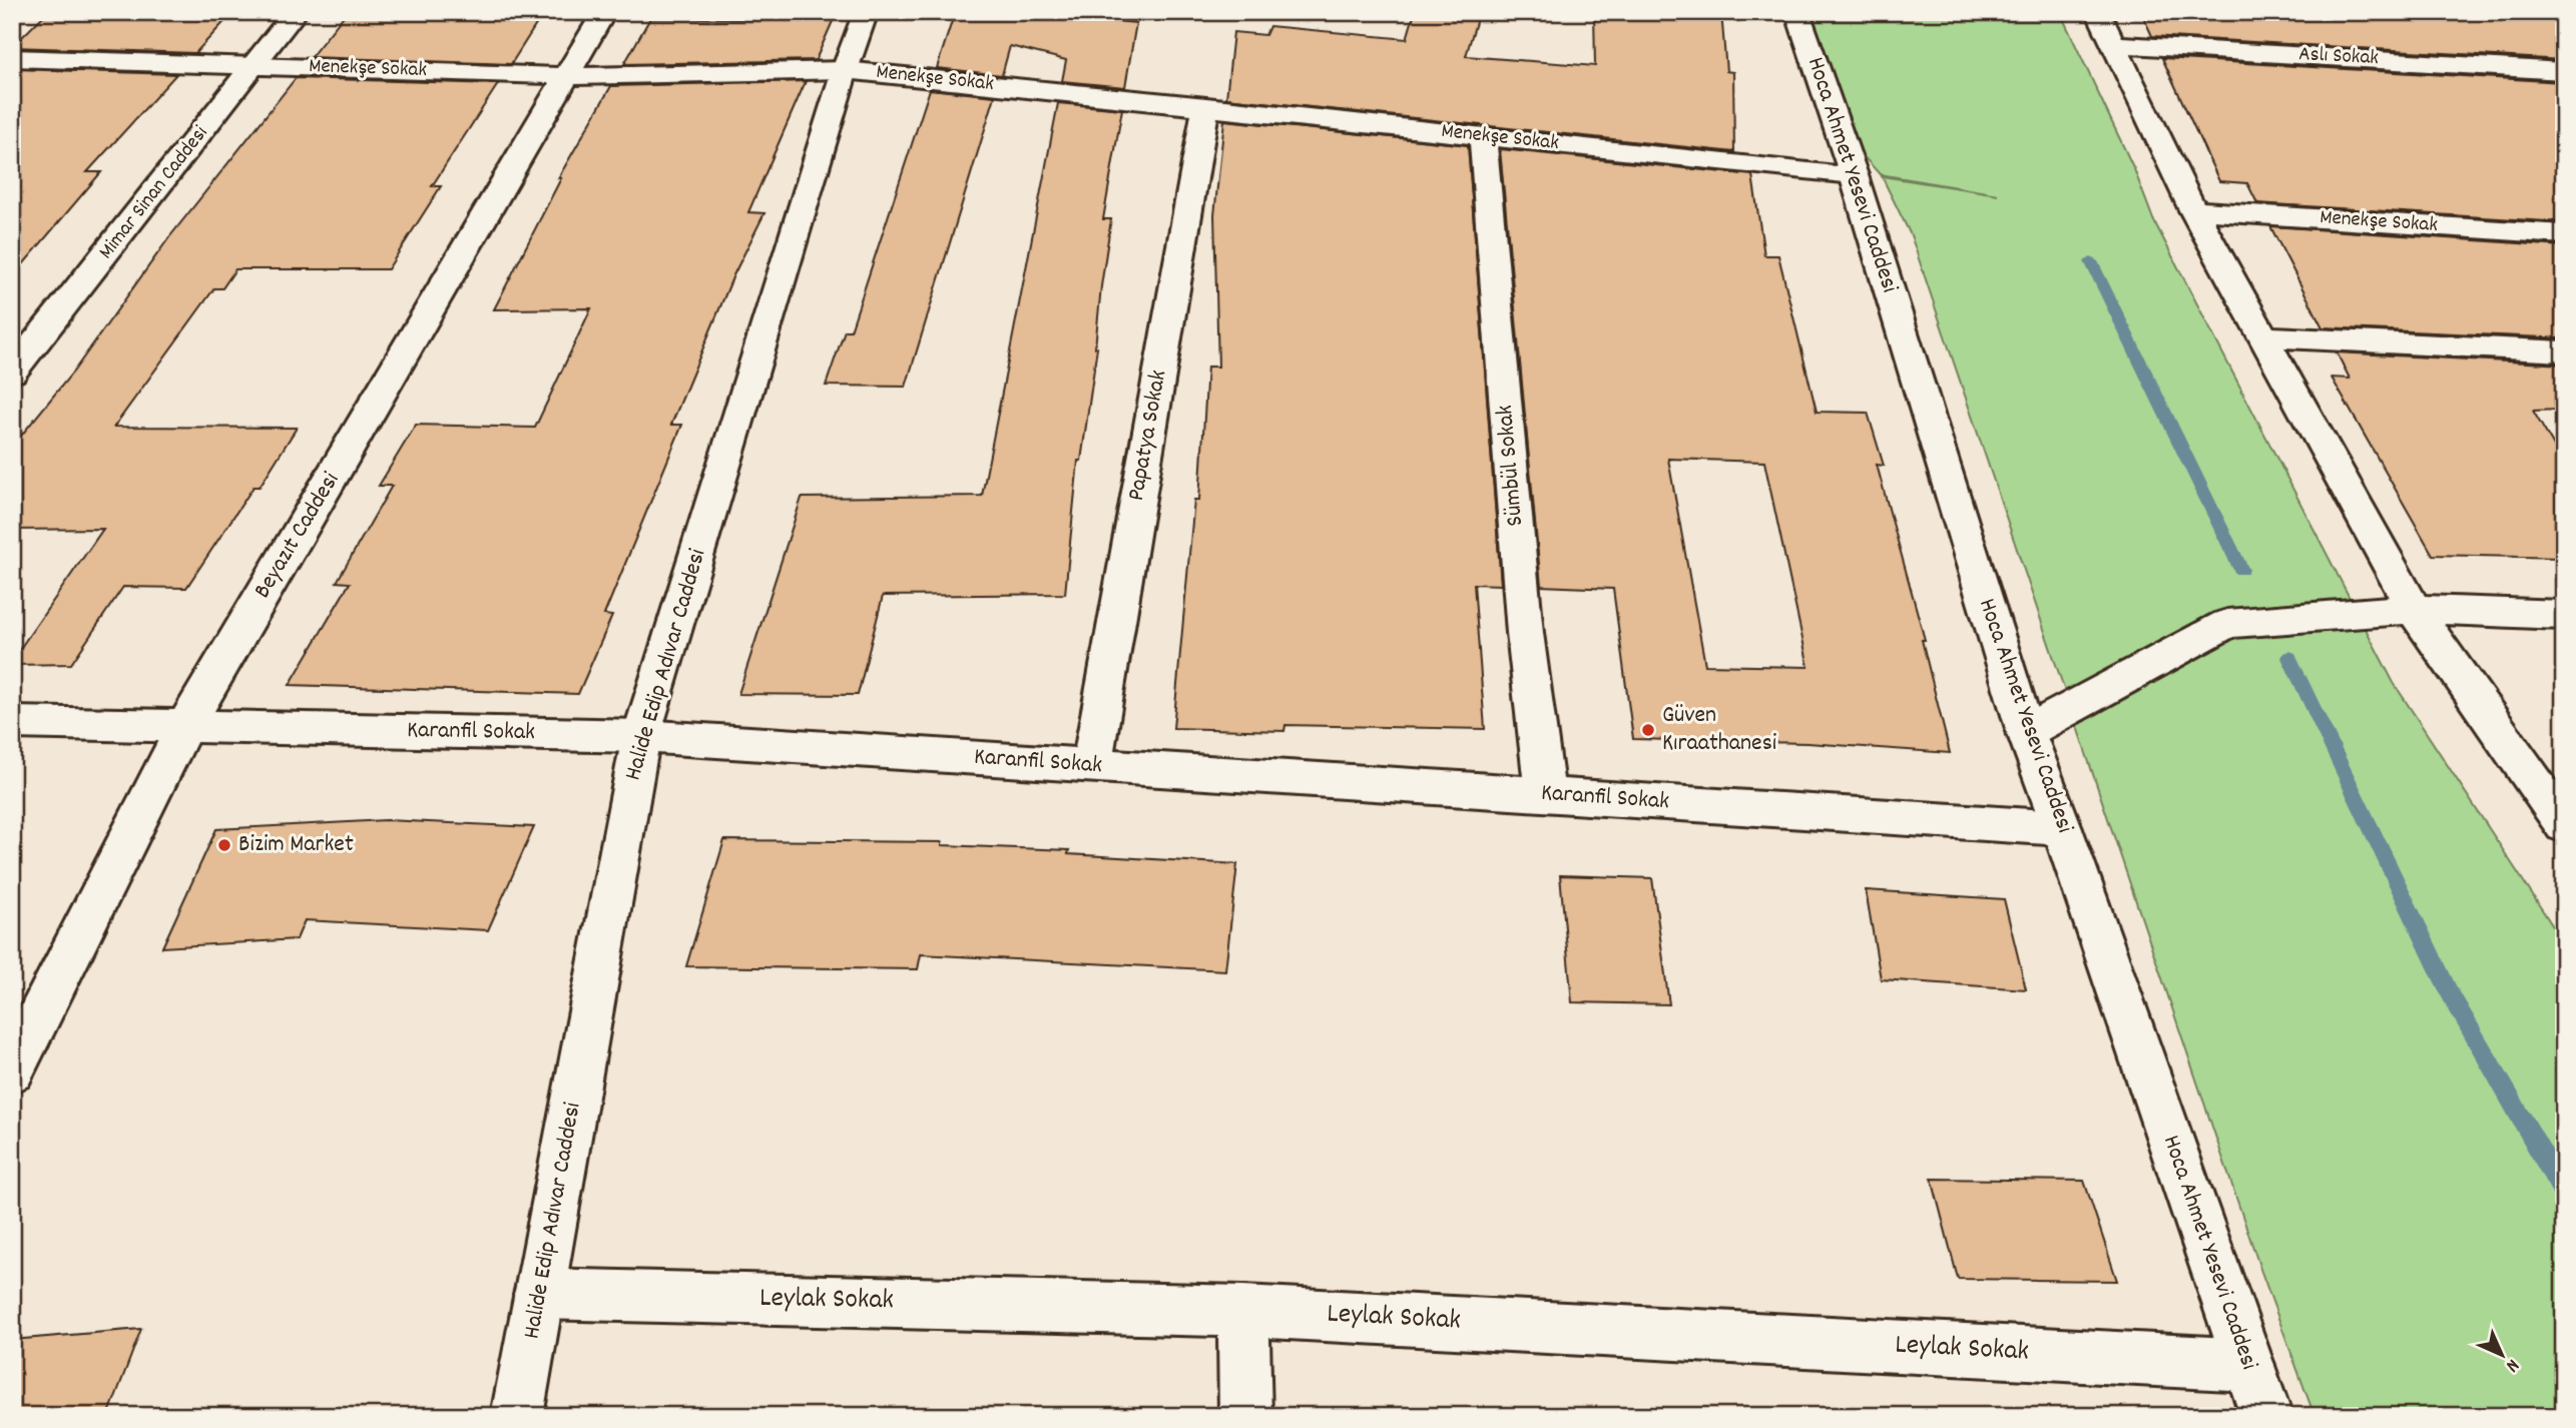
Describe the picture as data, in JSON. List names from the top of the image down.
{
  "streets": {
    "street": [
      "Aslı Sokak",
      "Menekşe Sokak",
      "Hoca Ahmet Yesevi Caddesi",
      "Mimar Sinan Caddesi",
      "Papatya Sokak",
      "Sümbül Sokak",
      "Beyazıt Caddesi",
      "Halide Edip Adıvar Caddesi",
      "Karanfil Sokak",
      "Leylak Sokak"
    ]
  },
  "crossings": [
    ["Menekşe Sokak", "Hoca Ahmet Yesevi Caddesi"],
    ["Menekşe Sokak", "Mimar Sinan Caddesi"],
    ["Menekşe Sokak", "Papatya Sokak"],
    ["Menekşe Sokak", "Sümbül Sokak"],
    ["Menekşe Sokak", "Beyazıt Caddesi"],
    ["Menekşe Sokak", "Halide Edip Adıvar Caddesi"],
    ["Hoca Ahmet Yesevi Caddesi", "Karanfil Sokak"],
    ["Hoca Ahmet Yesevi Caddesi", "Leylak Sokak"],
    ["Papatya Sokak", "Karanfil Sokak"],
    ["Sümbül Sokak", "Karanfil Sokak"],
    ["Beyazıt Caddesi", "Karanfil Sokak"],
    ["Halide Edip Adıvar Caddesi", "Karanfil Sokak"],
    ["Halide Edip Adıvar Caddesi", "Leylak Sokak"]
  ],
  "places": ["Güven Kıraathanesi", "Bizim Market"],
  "north": "bottom right"
}
